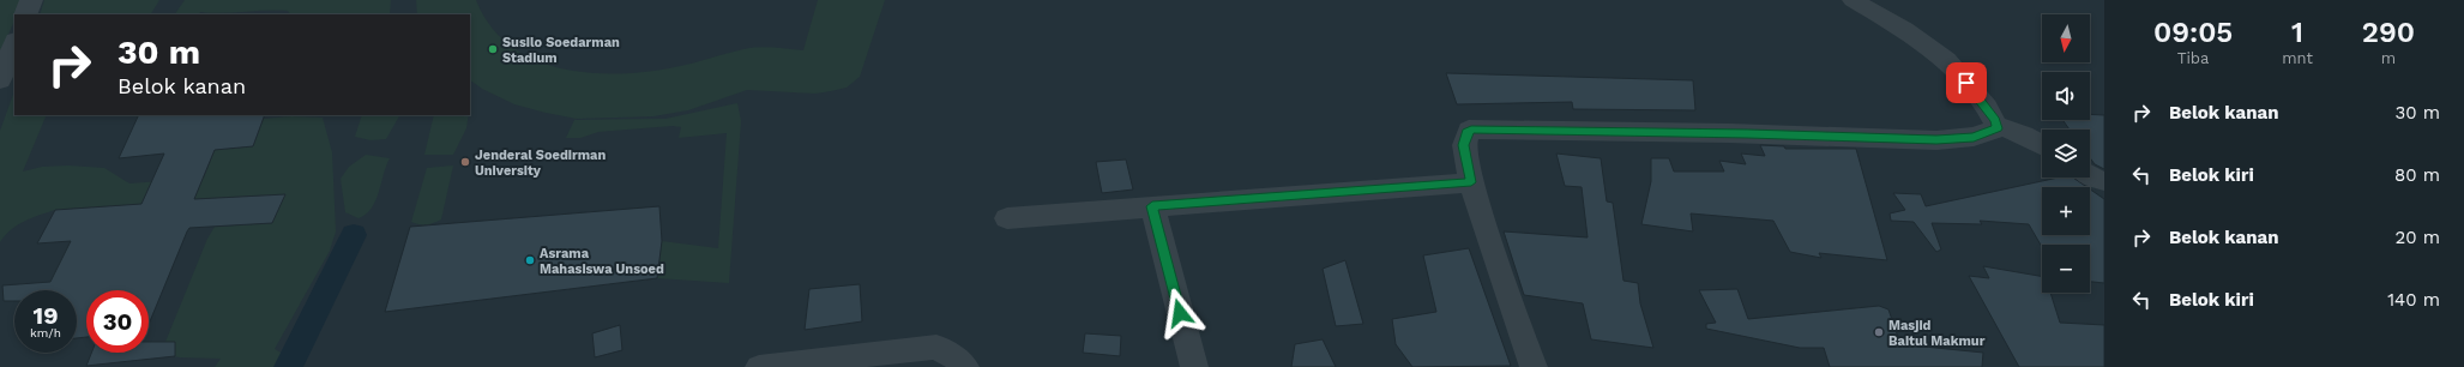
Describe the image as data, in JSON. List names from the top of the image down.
{
  "places": [
    "Susilo Soedarman Stadium",
    "Jenderal Soedirman University",
    "Asrama Mahasiswa Unsoed",
    "Masjid Baitul Makmur"
  ],
  "north": "bottom",
  "page": {
    "eta": [
      "09:05",
      "Tiba",
      "1",
      "mnt",
      "290",
      "m"
    ],
    "map_buttons": ["+", "−"],
    "turn": ["30 m", "Belok kanan"],
    "list": [
      {
        "name": "Belok kanan",
        "value": "30 m"
      },
      {
        "name": "Belok kiri",
        "value": "80 m"
      },
      {
        "name": "Belok kanan",
        "value": "20 m"
      },
      {
        "name": "Belok kiri",
        "value": "140 m"
      }
    ],
    "speed": "19 km/h",
    "limit": "30"
  }
}
